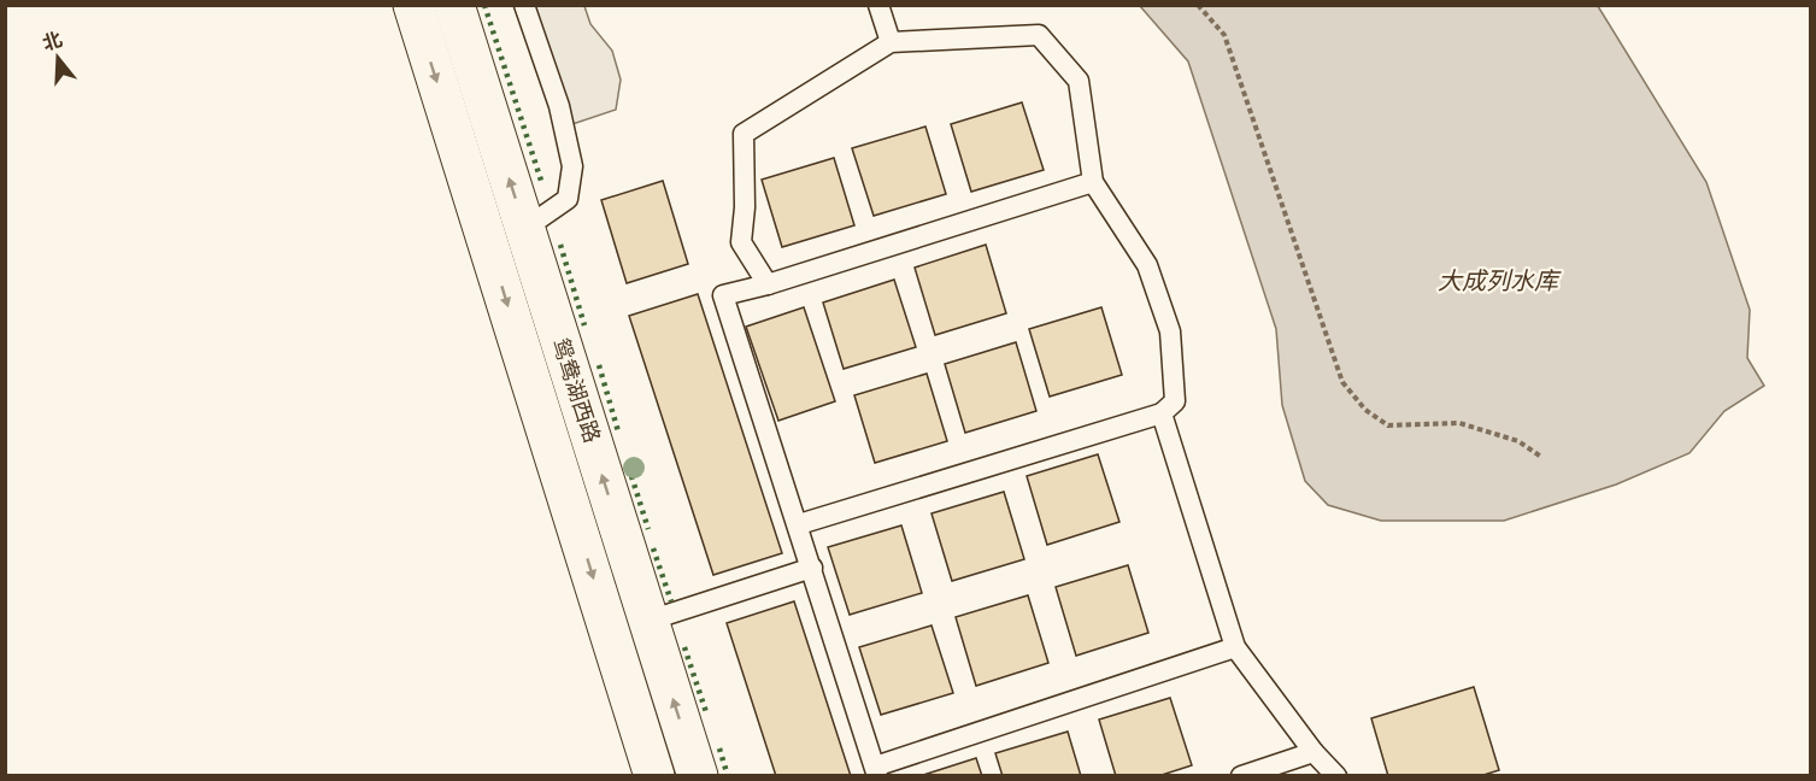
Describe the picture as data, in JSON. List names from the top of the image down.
{
  "streets": {
    "main road": ["鸳鸯湖西路"]
  },
  "water": ["大成列水库"],
  "north": "top"
}
